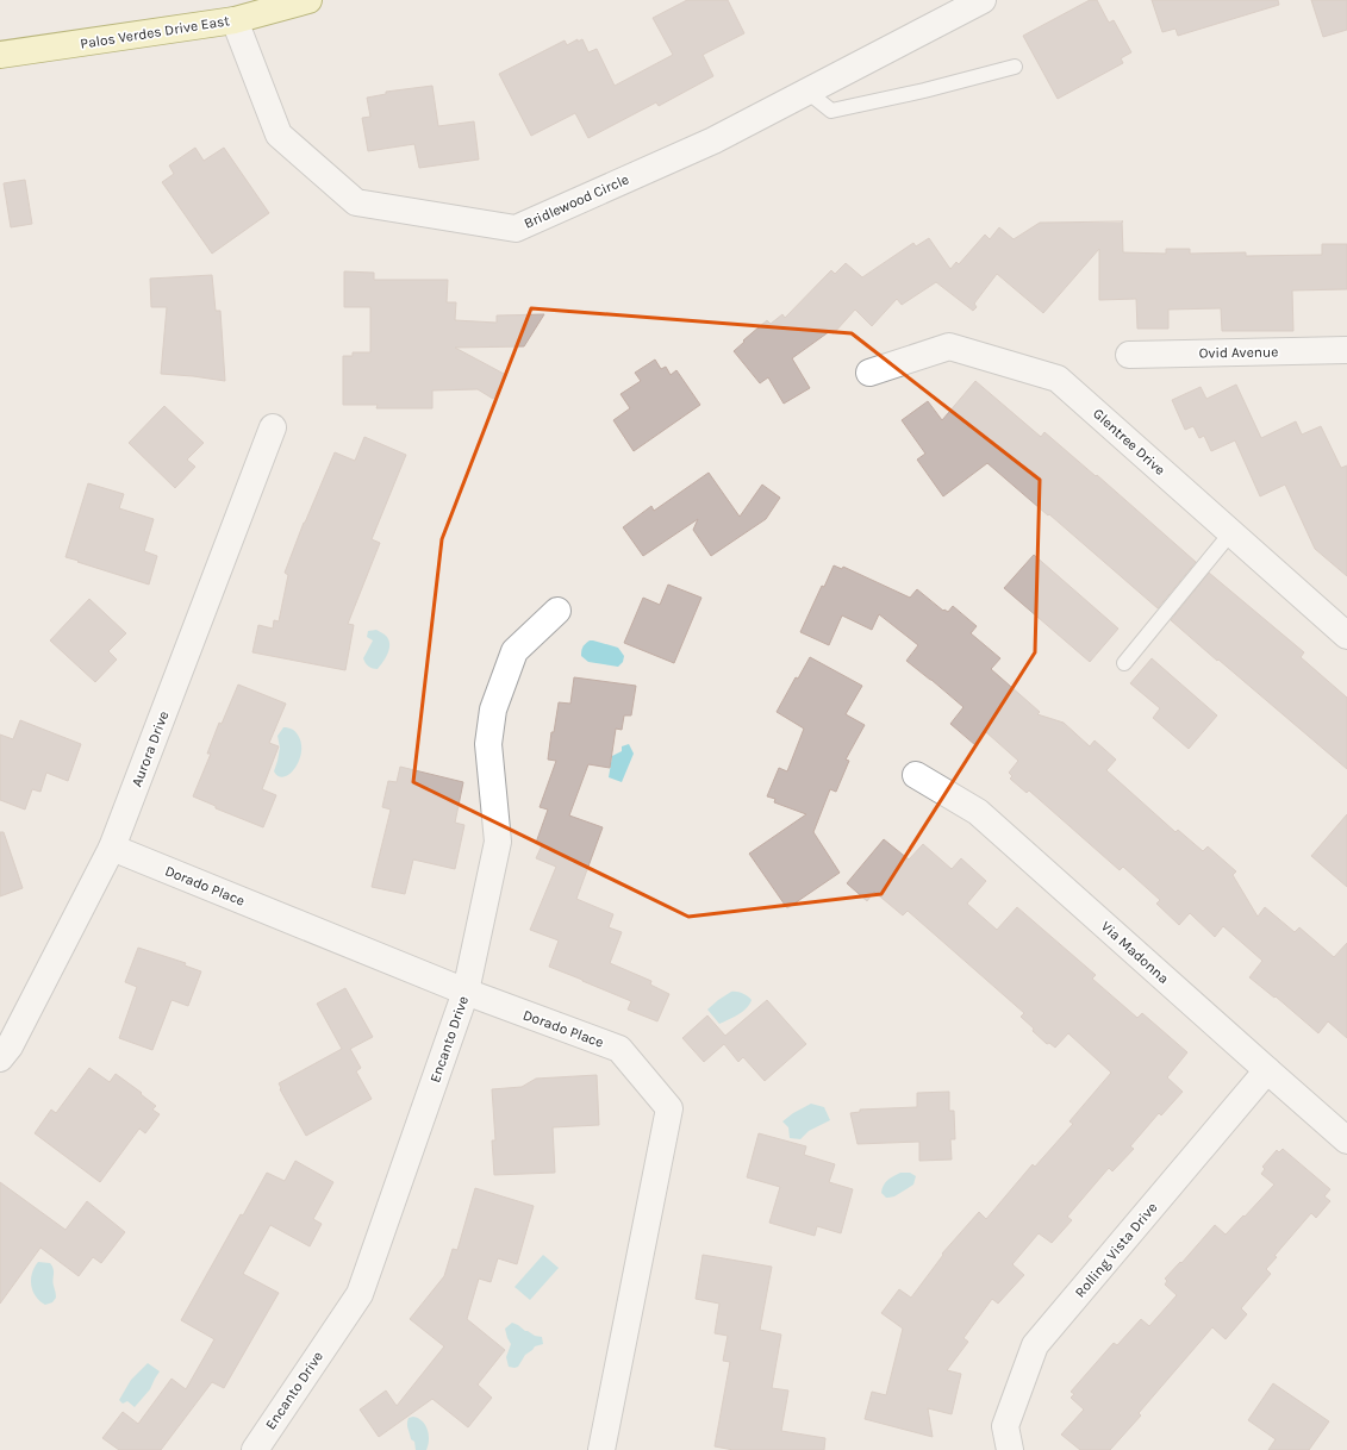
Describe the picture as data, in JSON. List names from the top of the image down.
{
  "streets": {
    "main road": ["Palos Verdes Drive East"],
    "street": [
      "Bridlewood Circle",
      "Ovid Avenue",
      "Glentree Drive",
      "Aurora Drive",
      "Dorado Place",
      "Via Madonna",
      "Encanto Drive",
      "Rolling Vista Drive"
    ]
  },
  "crossings": [
    ["Palos Verdes Drive East", "Bridlewood Circle"],
    ["Aurora Drive", "Dorado Place"],
    ["Dorado Place", "Encanto Drive"],
    ["Via Madonna", "Rolling Vista Drive"]
  ]
}
